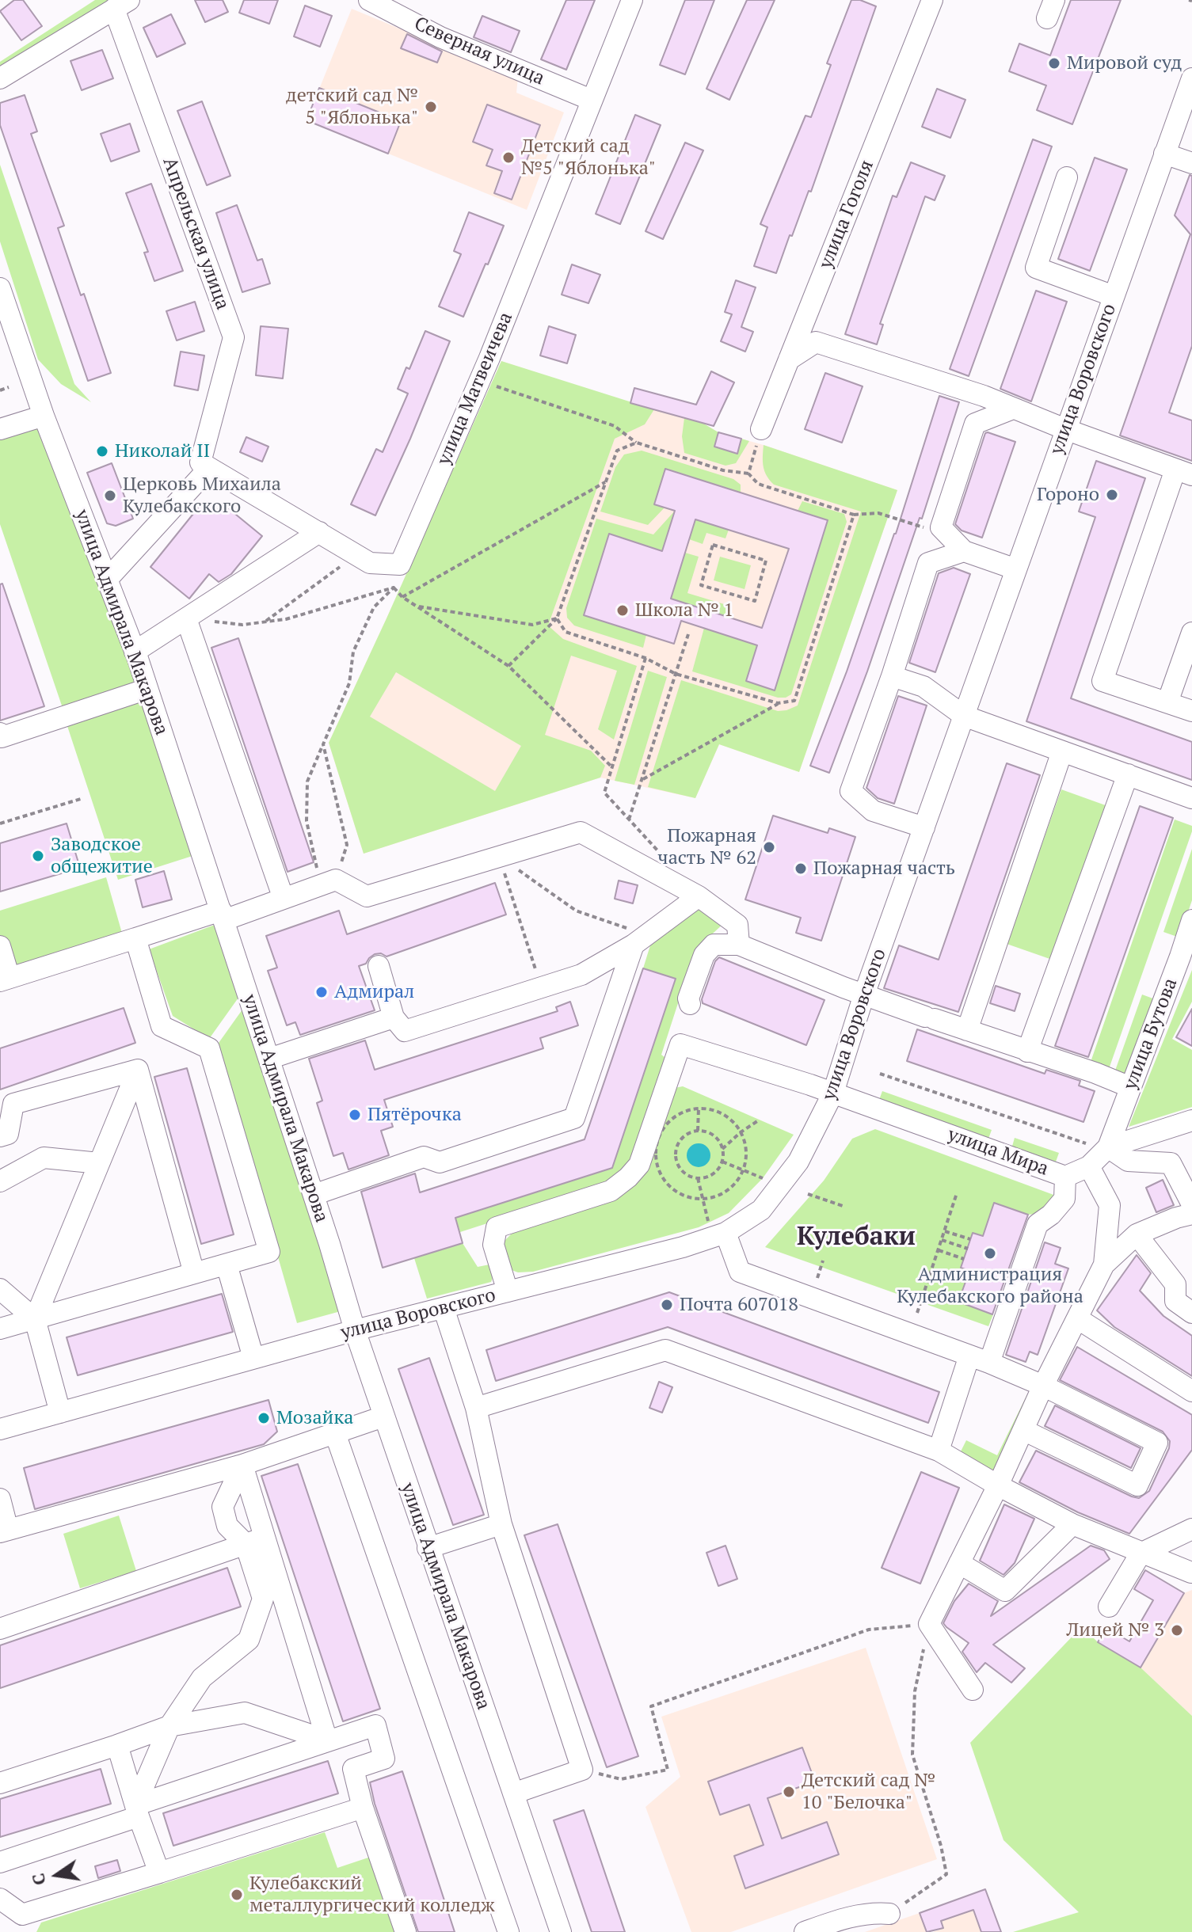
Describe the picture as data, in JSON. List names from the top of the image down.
{
  "streets": {
    "street": [
      "Северная улица",
      "улица Гоголя",
      "Апрельская улица",
      "улица Воровского",
      "улица Матвеичева",
      "улица Адмирала Макарова",
      "улица Бутова",
      "улица Мира"
    ]
  },
  "crossings": [
    ["Северная улица", "улица Матвеичева"],
    ["улица Воровского", "улица Адмирала Макарова"],
    ["улица Воровского", "улица Мира"],
    ["улица Бутова", "улица Мира"]
  ],
  "districts": ["Кулебаки"],
  "places": [
    "Мировой суд",
    "детский сад № 5 \"Яблонька\"",
    "Детский сад №5 \"Яблонька\"",
    "Николай II",
    "Гороно",
    "Церковь Михаила Кулебакского",
    "Школа № 1",
    "Пожарная часть № 62",
    "Заводское общежитие",
    "Пожарная часть",
    "Адмирал",
    "Пятёрочка",
    "Администрация Кулебакского района",
    "Почта 607018",
    "Мозайка",
    "Лицей № 3",
    "Детский сад № 10 \"Белочка\"",
    "Кулебакский металлургический колледж"
  ],
  "north": "left"
}
